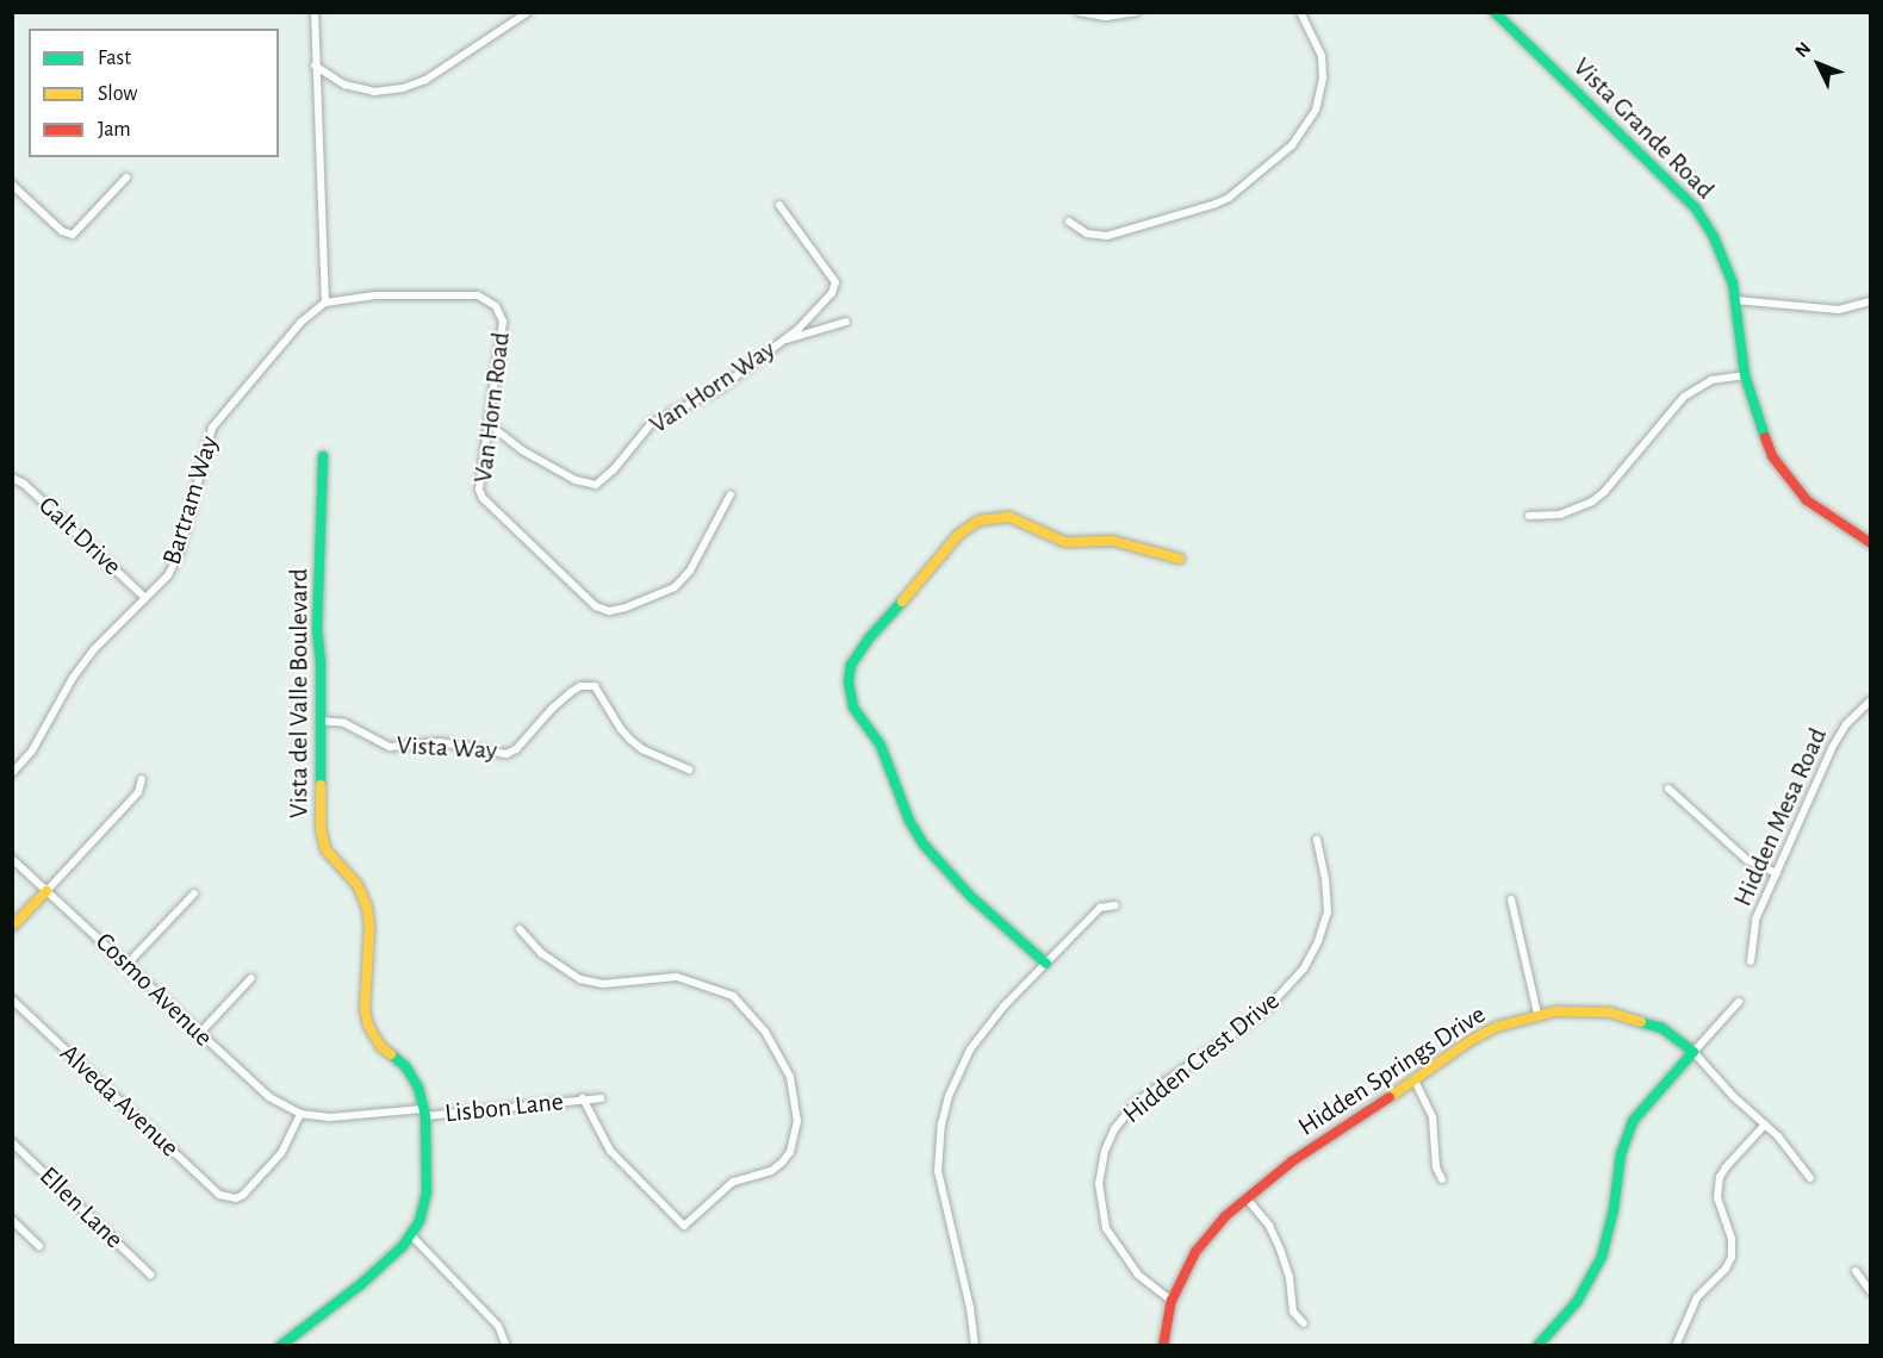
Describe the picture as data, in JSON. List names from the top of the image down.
{
  "streets": {
    "street": [
      "Vista Grande Road",
      "Van Horn Way",
      "Van Horn Road",
      "Bartram Way",
      "Galt Drive",
      "Vista del Valle Boulevard",
      "Vista Way",
      "Hidden Mesa Road",
      "Cosmo Avenue",
      "Hidden Crest Drive",
      "Hidden Springs Drive",
      "Alveda Avenue",
      "Lisbon Lane",
      "Ellen Lane"
    ]
  },
  "crossings": [
    ["Van Horn Way", "Van Horn Road"],
    ["Van Horn Road", "Bartram Way"],
    ["Bartram Way", "Galt Drive"],
    ["Vista del Valle Boulevard", "Vista Way"],
    ["Vista del Valle Boulevard", "Lisbon Lane"],
    ["Cosmo Avenue", "Alveda Avenue"],
    ["Cosmo Avenue", "Lisbon Lane"],
    ["Hidden Crest Drive", "Hidden Springs Drive"],
    ["Alveda Avenue", "Lisbon Lane"]
  ],
  "legend": ["Fast", "Slow", "Jam"],
  "north": "top left"
}
